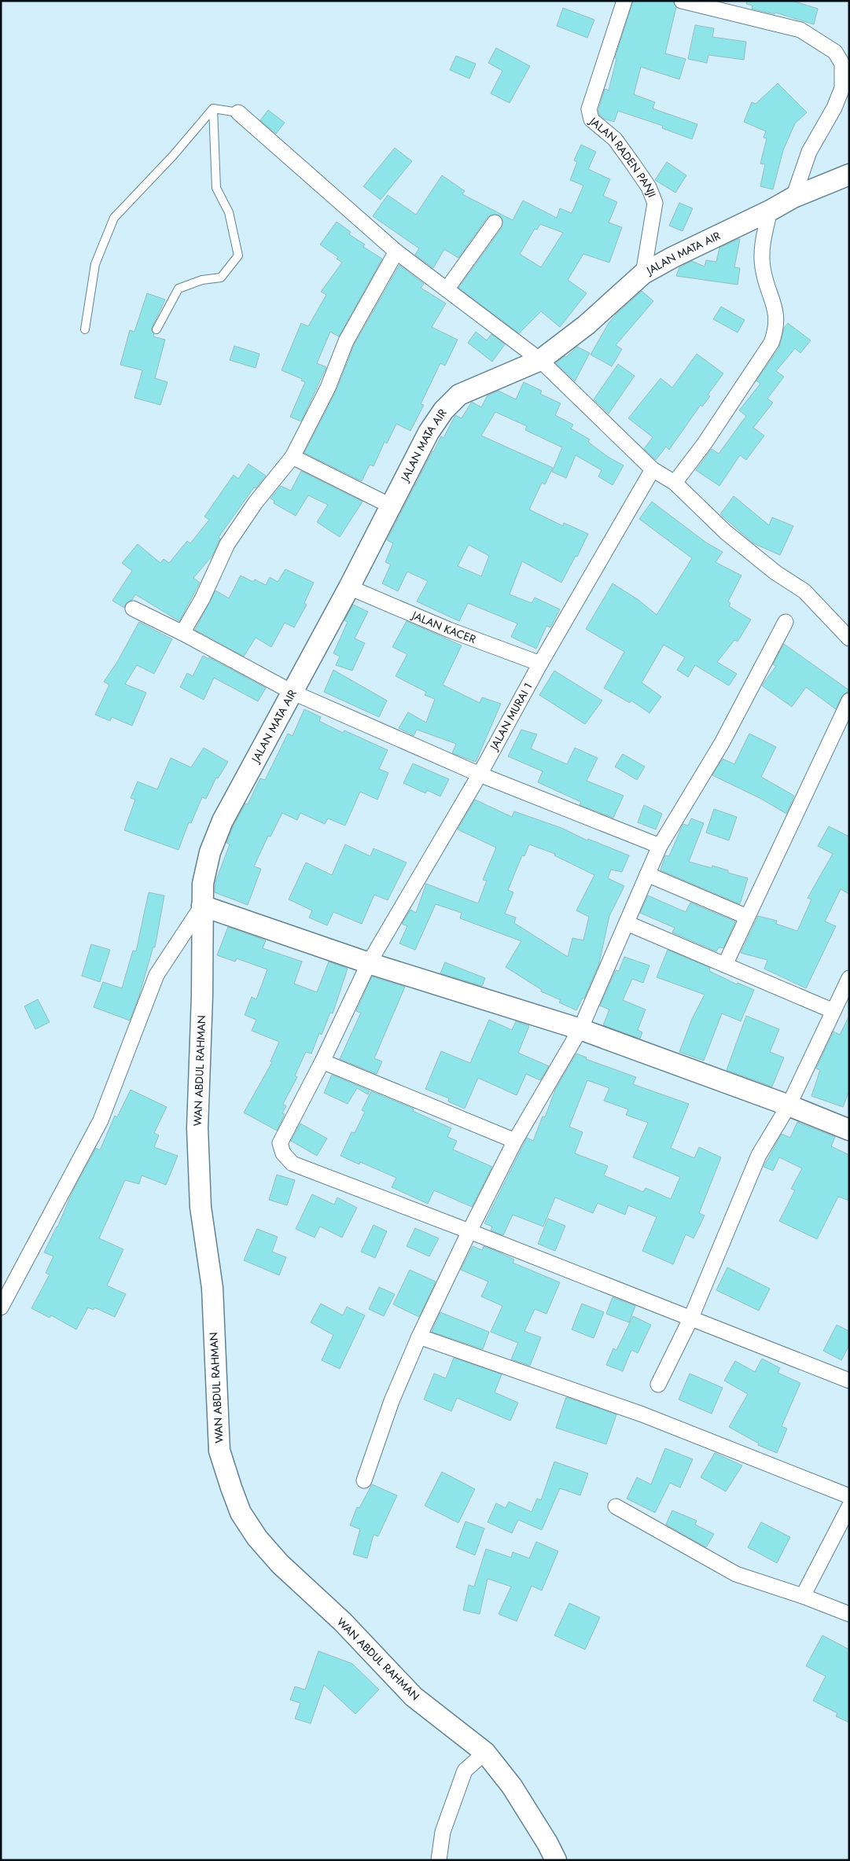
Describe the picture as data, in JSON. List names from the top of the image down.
{
  "streets": {
    "street": [
      "JALAN RADEN PANJI",
      "JALAN MATA AIR",
      "JALAN KACER",
      "JALAN MURAI 1",
      "WAN ABDUL RAHMAN"
    ]
  },
  "crossings": [
    ["JALAN RADEN PANJI", "JALAN MATA AIR"],
    ["JALAN MATA AIR", "JALAN KACER"],
    ["JALAN MATA AIR", "WAN ABDUL RAHMAN"],
    ["JALAN KACER", "JALAN MURAI 1"]
  ]
}
